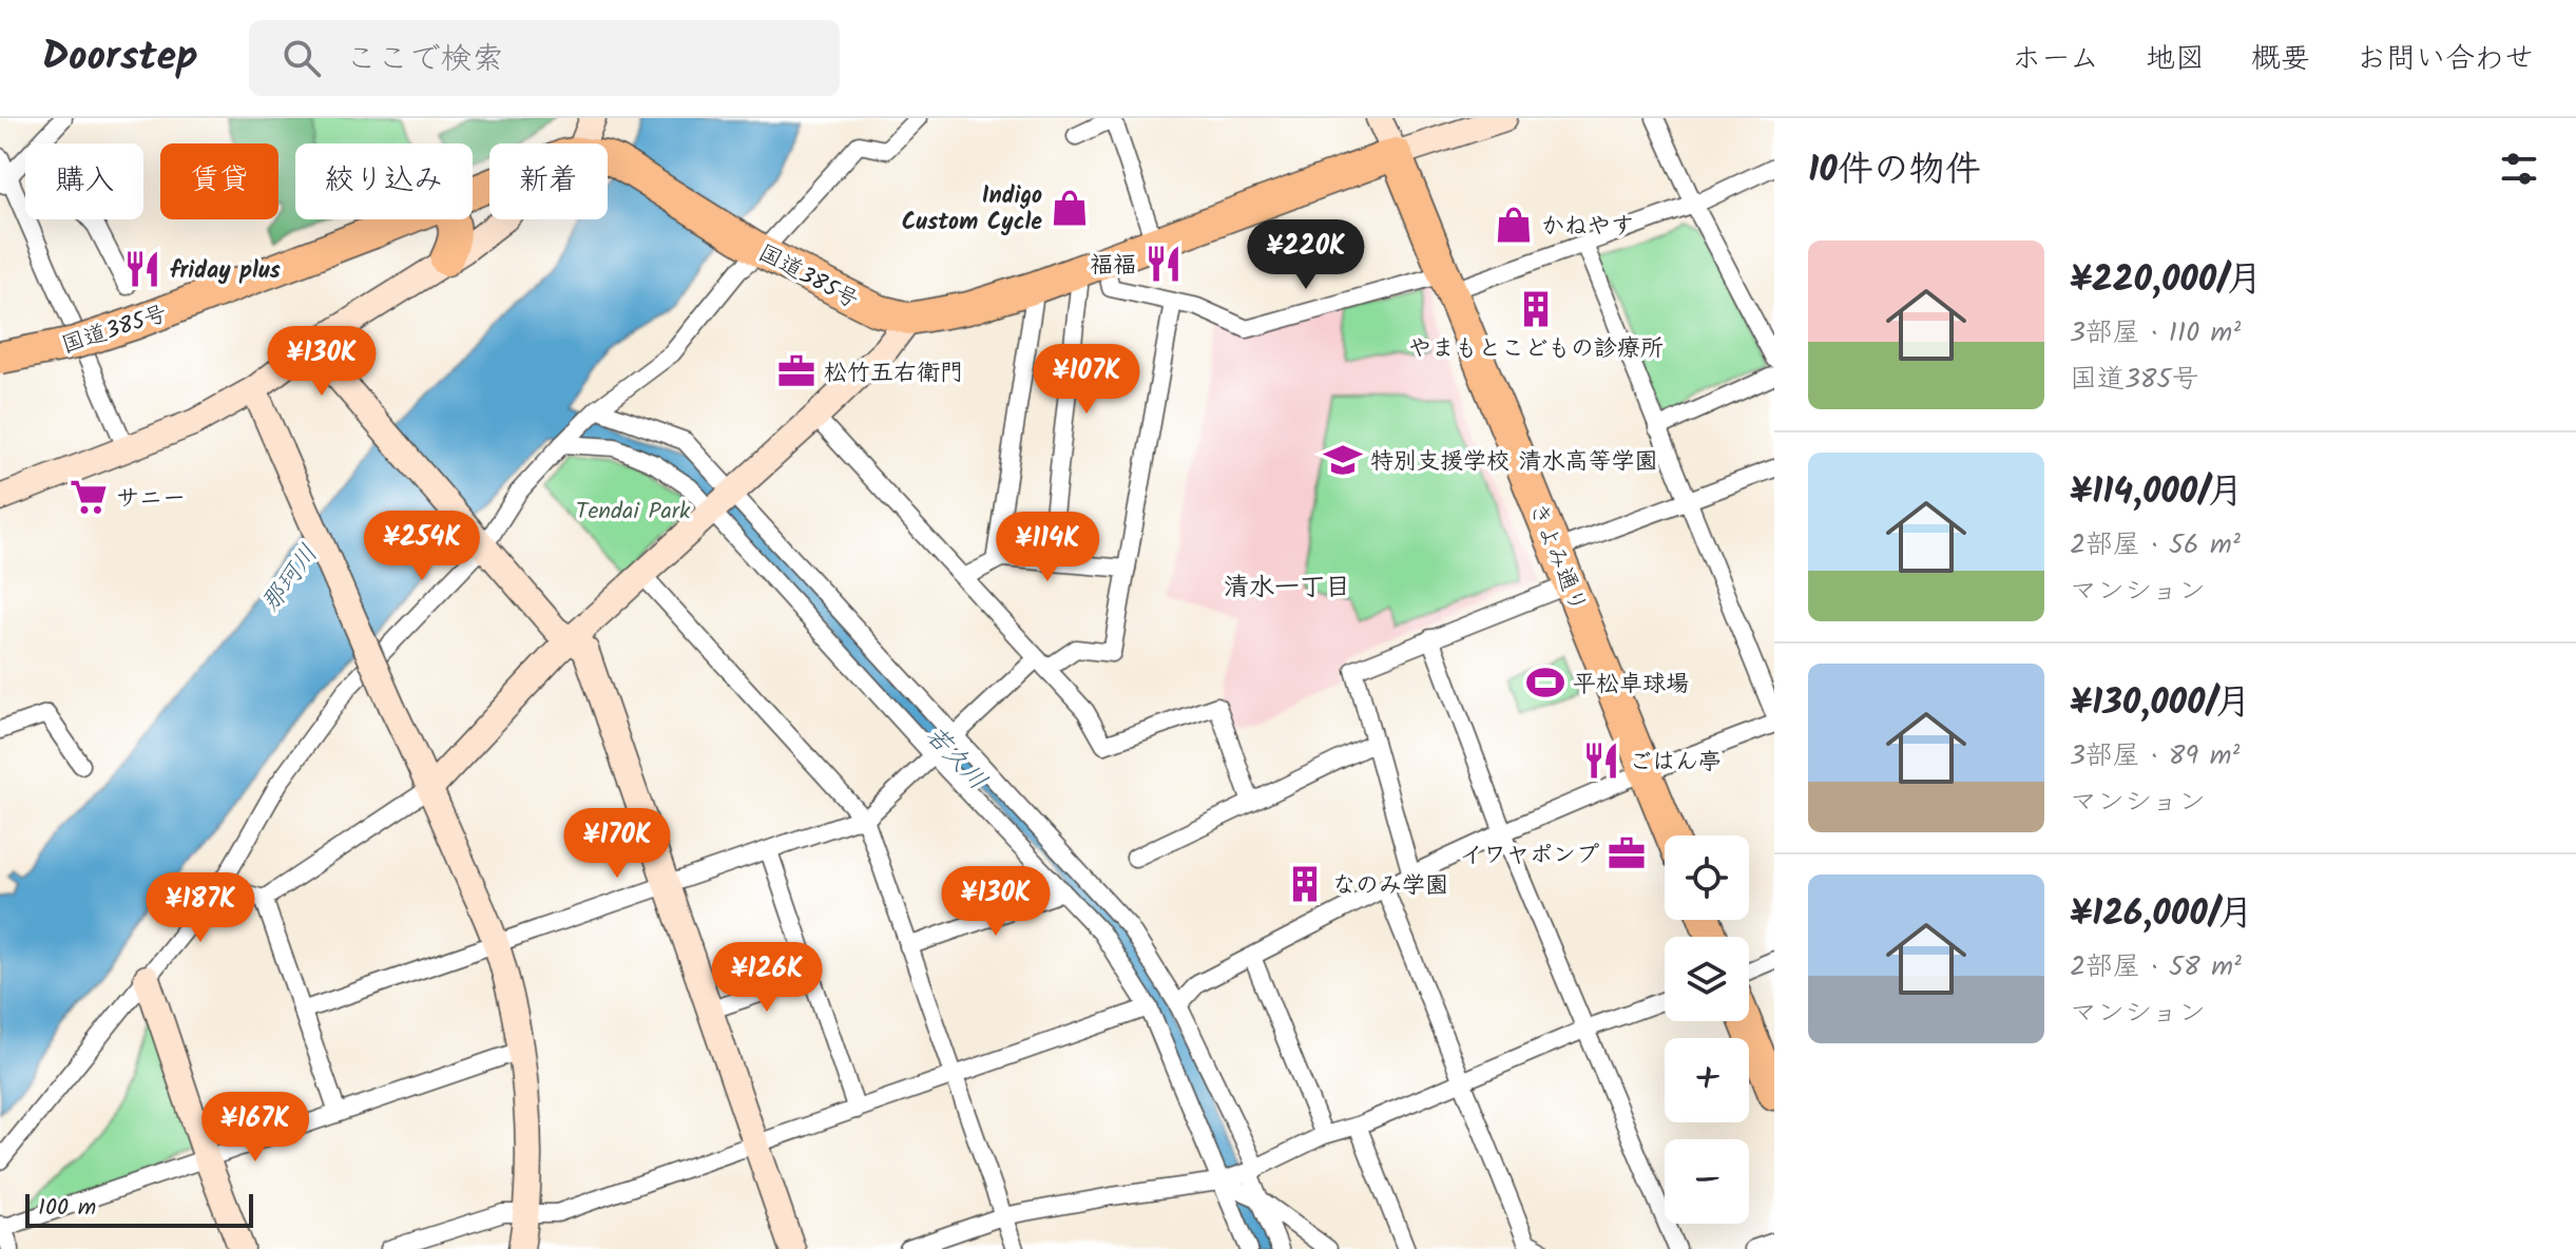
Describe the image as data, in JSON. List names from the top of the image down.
{
  "streets": {
    "highway": ["国道385号", "きよみ通り"]
  },
  "crossings": [
    ["国道385号", "きよみ通り"]
  ],
  "districts": ["清水一丁目"],
  "water": ["那珂川", "若久川"],
  "parks": ["Tendai Park"],
  "places": {
    "shop": ["Indigo Custom Cycle", "かねやす"],
    "restaurant": ["福福", "friday plus", "ごはん亭"],
    "building": ["やまもとこどもの診療所", "なのみ学園"],
    "office": ["松竹五右衛門", "イワヤポンプ"],
    "school or university": ["特別支援学校 清水高等学園"],
    "supermarket": ["サニー"],
    "sports": ["平松卓球場"]
  },
  "scale_bar": "100 m",
  "page": {
    "header": "Doorstep",
    "search": "ここで検索",
    "nav": [
      "ホーム",
      "地図",
      "概要",
      "お問い合わせ"
    ],
    "heading": "10件の物件",
    "chip": [
      "購入",
      "賃貸",
      "絞り込み",
      "新着"
    ],
    "price": [
      "¥220K",
      "¥130K",
      "¥107K",
      "¥254K",
      "¥114K",
      "¥170K",
      "¥130K",
      "¥187K",
      "¥126K",
      "¥167K"
    ],
    "list": [
      {
        "name": "¥220,000/月",
        "note": "3部屋 · 110 m² · 国道385号"
      },
      {
        "name": "¥114,000/月",
        "note": "2部屋 · 56 m² · マンション"
      },
      {
        "name": "¥130,000/月",
        "note": "3部屋 · 89 m² · マンション"
      },
      {
        "name": "¥126,000/月",
        "note": "2部屋 · 58 m² · マンション"
      }
    ],
    "map_buttons": ["+", "−"],
    "scale": "100 m"
  }
}
